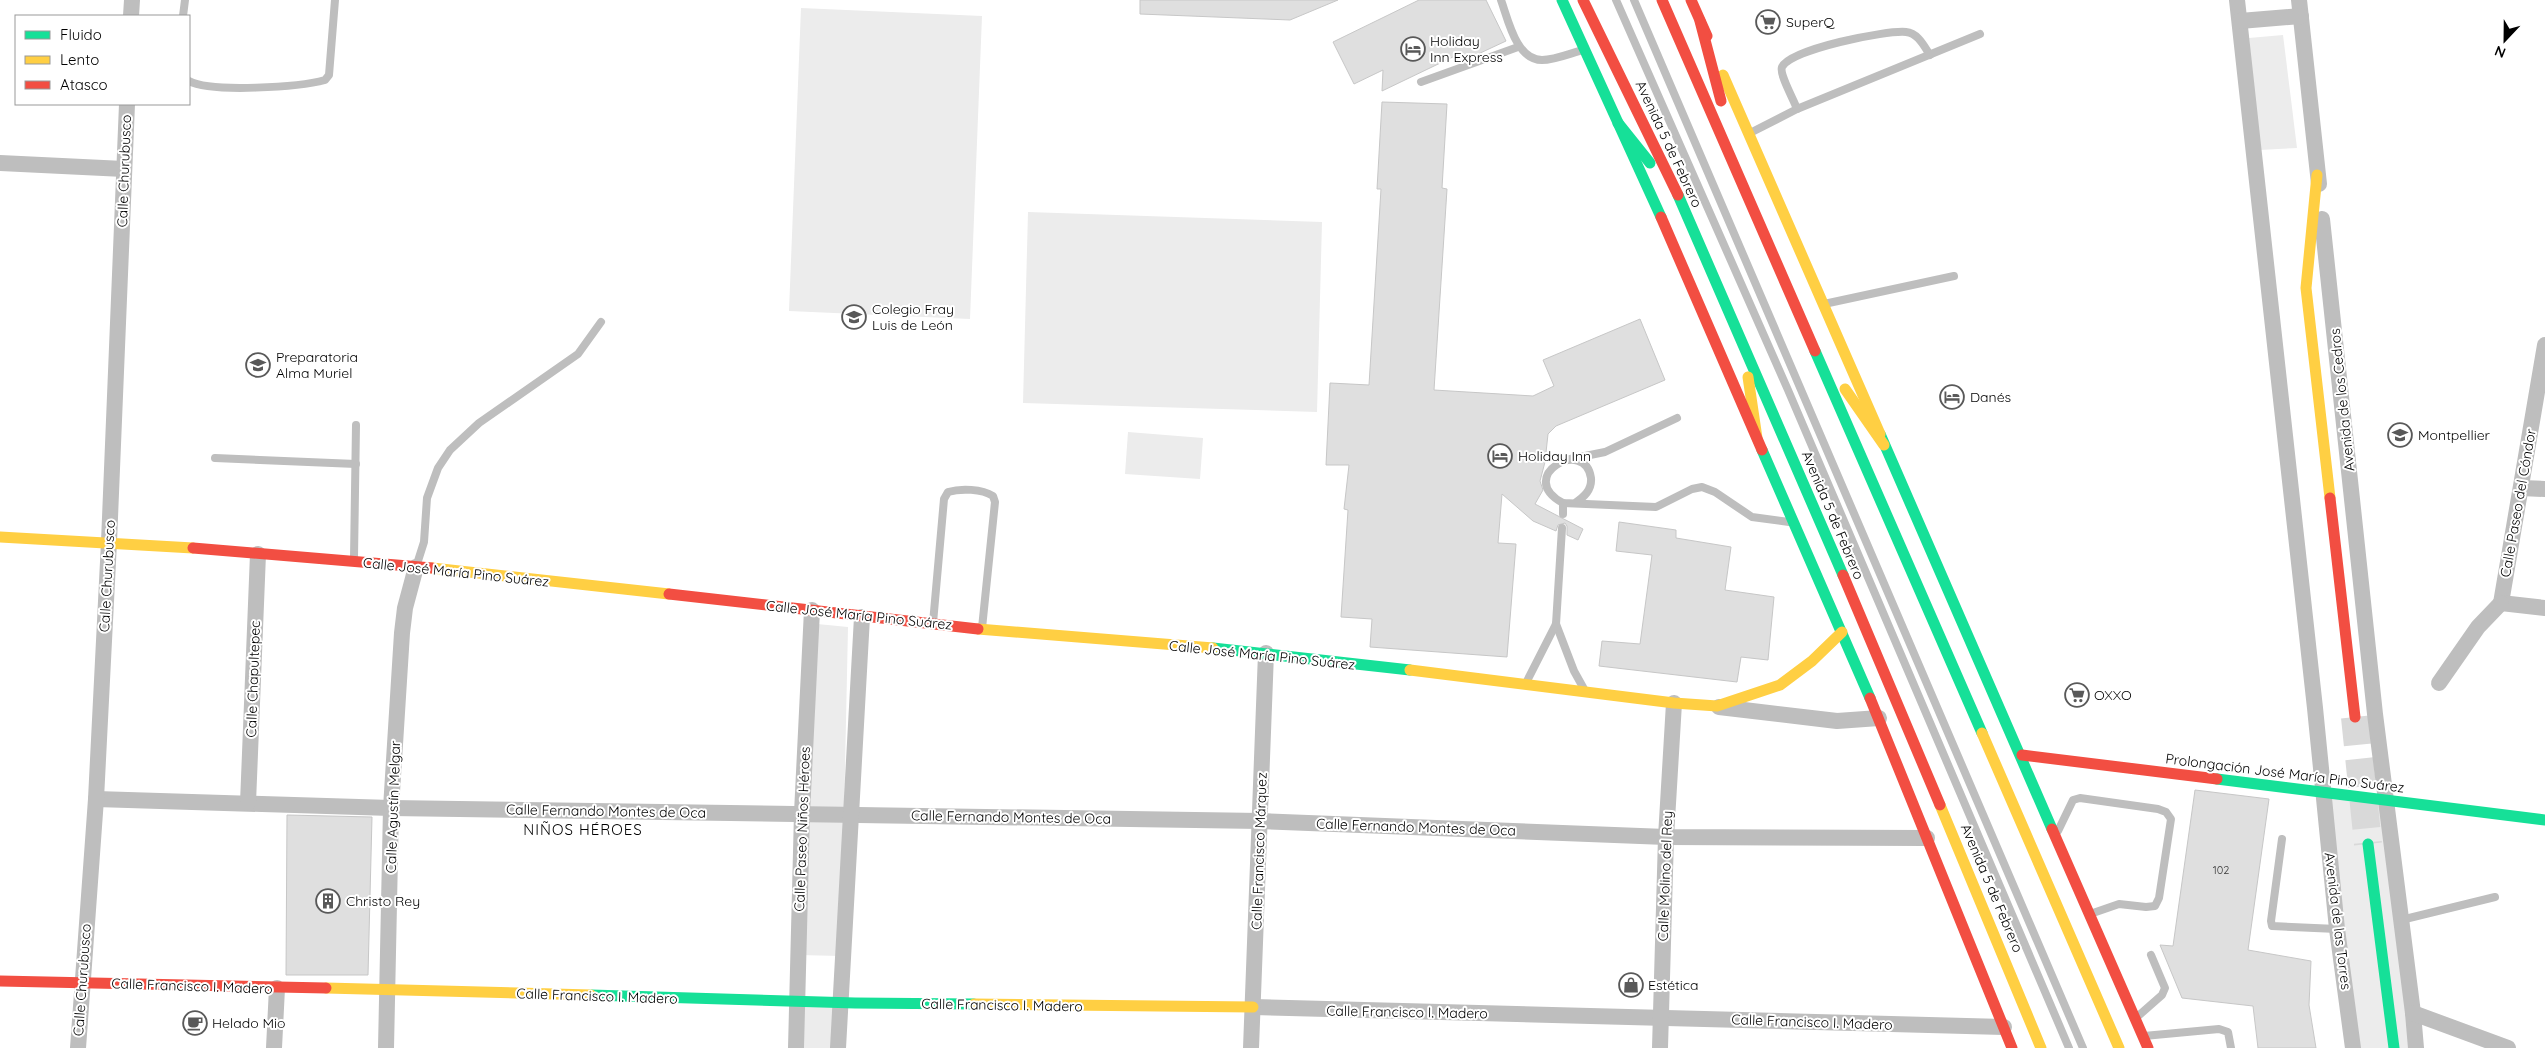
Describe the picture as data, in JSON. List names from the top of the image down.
{
  "streets": {
    "main road": [
      "Avenida 5 de Febrero",
      "Calle José María Pino Suárez",
      "Prolongación José María Pino Suárez",
      "Calle Francisco I. Madero"
    ],
    "street": [
      "Calle Churubusco",
      "Avenida de los Cedros",
      "Calle Paseo del Cóndor",
      "Calle Chapultepec",
      "Calle Agustín Melgar",
      "Calle Fernando Montes de Oca",
      "Calle Paseo Niños Héroes",
      "Calle Francisco Márquez",
      "Calle Molino del Rey",
      "Avenida de las Torres"
    ]
  },
  "crossings": [
    ["Calle Churubusco", "Calle José María Pino Suárez"],
    ["Calle Churubusco", "Calle Fernando Montes de Oca"],
    ["Calle Churubusco", "Calle Francisco I. Madero"],
    ["Avenida de los Cedros", "Prolongación José María Pino Suárez"],
    ["Calle José María Pino Suárez", "Calle Chapultepec"],
    ["Calle José María Pino Suárez", "Calle Agustín Melgar"],
    ["Calle José María Pino Suárez", "Calle Paseo Niños Héroes"],
    ["Calle José María Pino Suárez", "Calle Francisco Márquez"],
    ["Calle José María Pino Suárez", "Calle Molino del Rey"],
    ["Calle Chapultepec", "Calle Fernando Montes de Oca"],
    ["Prolongación José María Pino Suárez", "Avenida de las Torres"],
    ["Calle Agustín Melgar", "Calle Fernando Montes de Oca"],
    ["Calle Agustín Melgar", "Calle Francisco I. Madero"],
    ["Calle Fernando Montes de Oca", "Calle Paseo Niños Héroes"],
    ["Calle Fernando Montes de Oca", "Calle Francisco Márquez"],
    ["Calle Fernando Montes de Oca", "Calle Molino del Rey"],
    ["Calle Paseo Niños Héroes", "Calle Francisco I. Madero"],
    ["Calle Francisco Márquez", "Calle Francisco I. Madero"],
    ["Calle Molino del Rey", "Calle Francisco I. Madero"]
  ],
  "districts": ["NIÑOS HÉROES"],
  "places": {
    "supermarket": ["SuperQ", "OXXO"],
    "hotel": ["Holiday Inn Express", "Danés", "Holiday Inn"],
    "school or university": ["Colegio Fray Luis de León", "Preparatoria Alma Muriel", "Montpellier"],
    "building": ["Christo Rey"],
    "shop": ["Estética"],
    "cafe": ["Helado Mio"]
  },
  "house_numbers": ["102"],
  "legend": ["Fluido", "Lento", "Atasco"],
  "north": "bottom"
}
